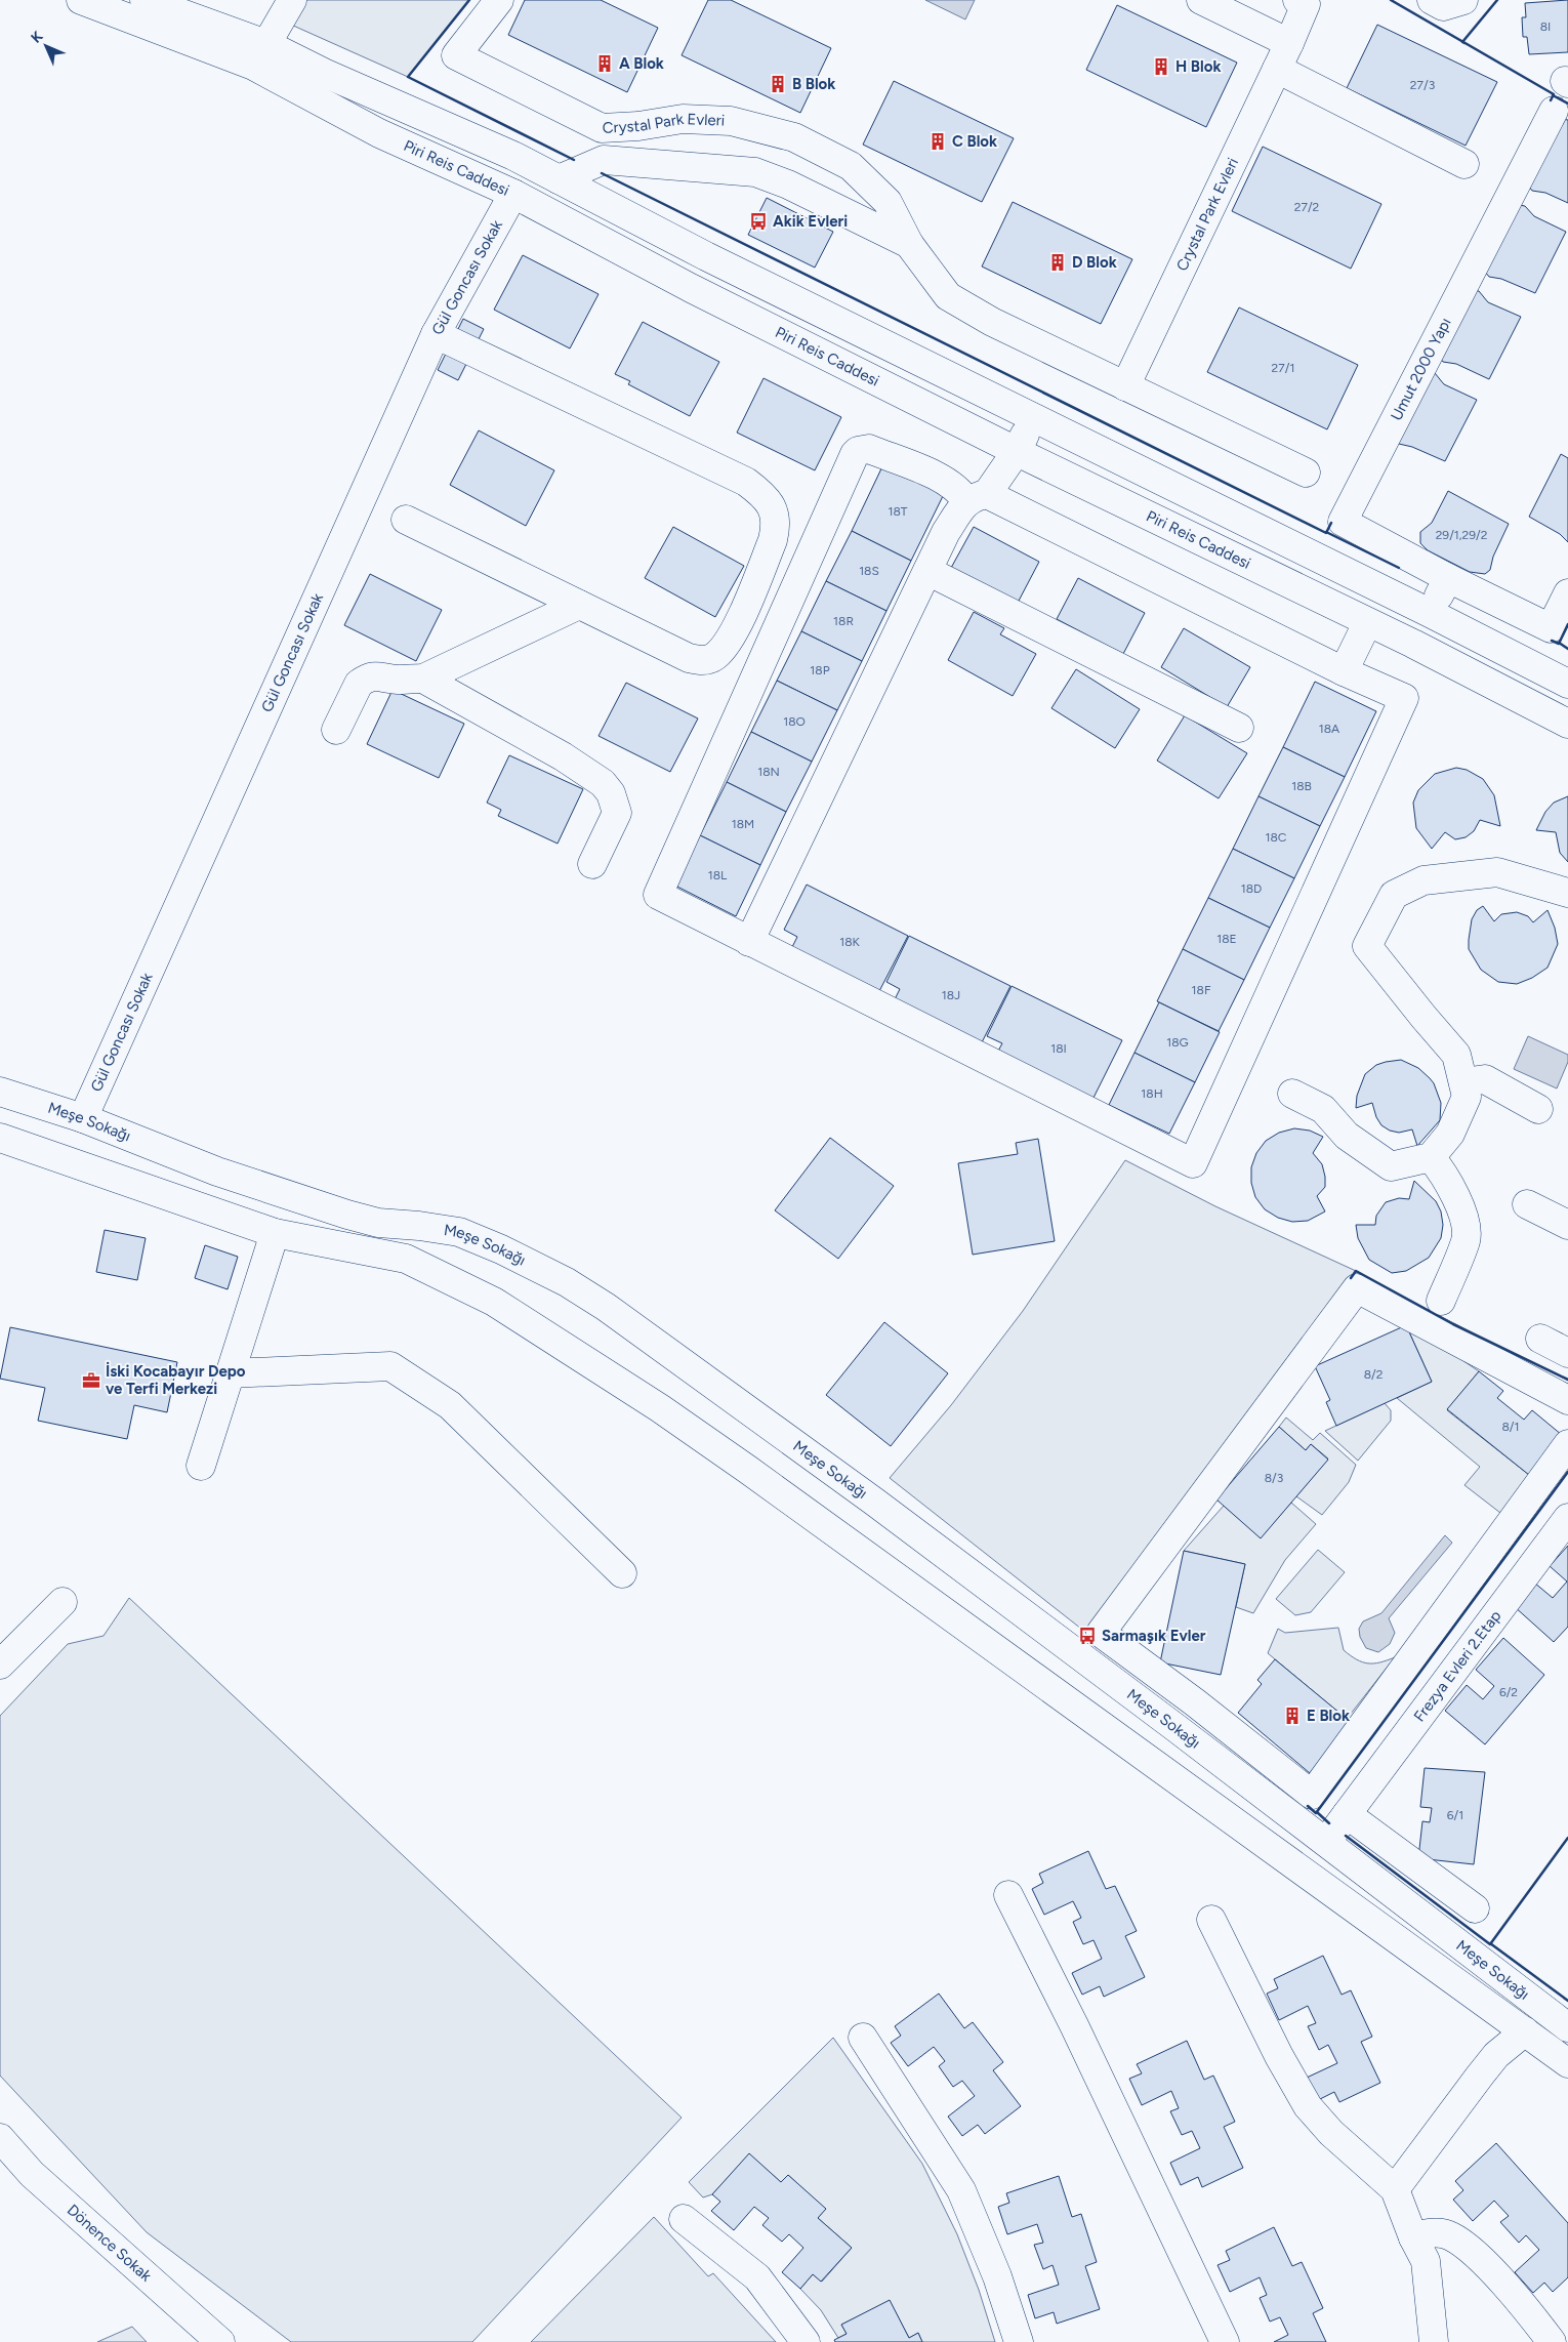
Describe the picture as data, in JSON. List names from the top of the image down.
{
  "streets": {
    "street": [
      "Crystal Park Evleri",
      "Piri Reis Caddesi",
      "Gül Goncası Sokak",
      "Umut 2000 Yapı",
      "Meşe Sokağı",
      "Frezya Evleri 2.Etap",
      "Dönence Sokak"
    ]
  },
  "crossings": [
    ["Piri Reis Caddesi", "Gül Goncası Sokak"],
    ["Gül Goncası Sokak", "Meşe Sokağı"],
    ["Meşe Sokağı", "Frezya Evleri 2.Etap"]
  ],
  "places": {
    "building": [
      "A Blok",
      "H Blok",
      "B Blok",
      "C Blok",
      "D Blok",
      "E Blok"
    ],
    "bus stop": ["Akik Evleri", "Sarmaşık Evler"],
    "office": ["İski Kocabayır Depo ve Terfi Merkezi"]
  },
  "house_numbers": [
    "8I",
    "27/3",
    "27/2",
    "27/1",
    "18T",
    "29/1,29/2",
    "18S",
    "18R",
    "18P",
    "18O",
    "18A",
    "18N",
    "18B",
    "18M",
    "18C",
    "18L",
    "18D",
    "18E",
    "18K",
    "18F",
    "18J",
    "18G",
    "18I",
    "18H",
    "8/2",
    "8/1",
    "8/3",
    "6/2",
    "6/1"
  ],
  "north": "top left"
}
